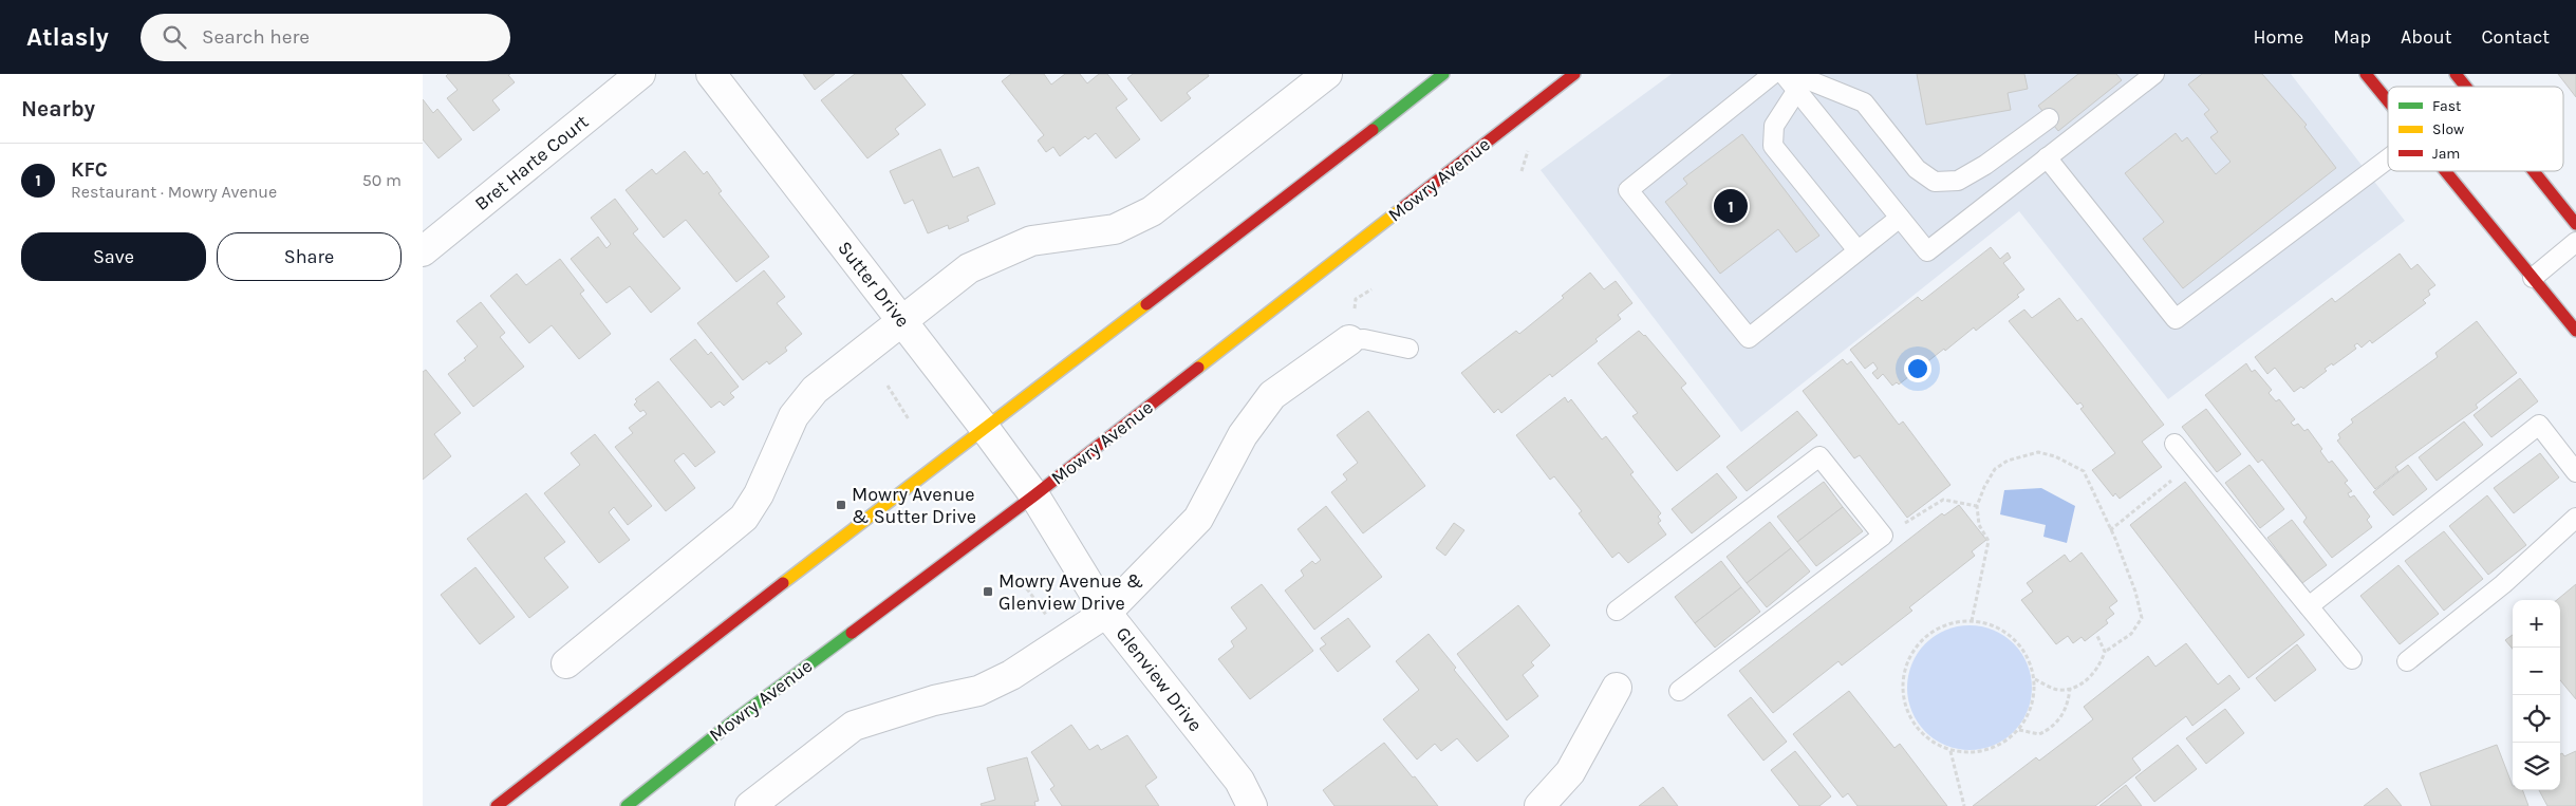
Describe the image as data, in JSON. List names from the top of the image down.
{
  "streets": {
    "main road": ["Mowry Avenue"],
    "street": ["Bret Harte Court", "Sutter Drive", "Glenview Drive"]
  },
  "crossings": [
    ["Mowry Avenue", "Sutter Drive"],
    ["Mowry Avenue", "Glenview Drive"],
    ["Sutter Drive", "Glenview Drive"]
  ],
  "places": {
    "transit": ["Mowry Avenue & Sutter Drive", "Mowry Avenue & Glenview Drive"]
  },
  "legend": ["Fast", "Slow", "Jam"],
  "page": {
    "header": "Atlasly",
    "search": "Search here",
    "nav": [
      "Home",
      "Map",
      "About",
      "Contact"
    ],
    "heading": "Nearby",
    "list": [
      {
        "mark": "1",
        "name": "KFC",
        "note": "Restaurant · Mowry Avenue",
        "value": "50 m"
      }
    ],
    "pins": "1",
    "buttons": ["Save", "Share"],
    "map_buttons": ["+", "−"]
  }
}
